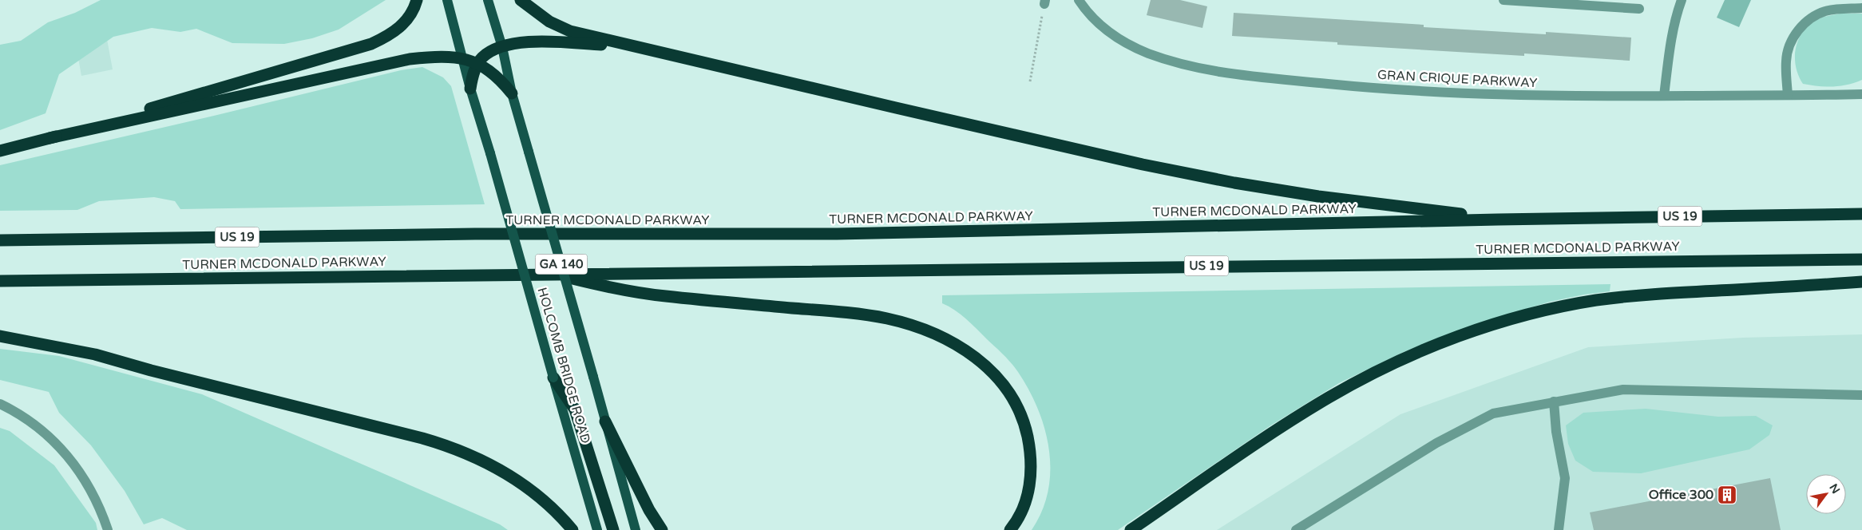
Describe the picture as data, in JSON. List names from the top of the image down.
{
  "streets": {
    "highway": ["TURNER MCDONALD PARKWAY", "US 19"],
    "main road": ["GA 140", "HOLCOMB BRIDGE ROAD"],
    "street": ["GRAN CRIQUE PARKWAY"]
  },
  "places": {
    "building": ["Office 300"]
  },
  "north": "top right"
}
